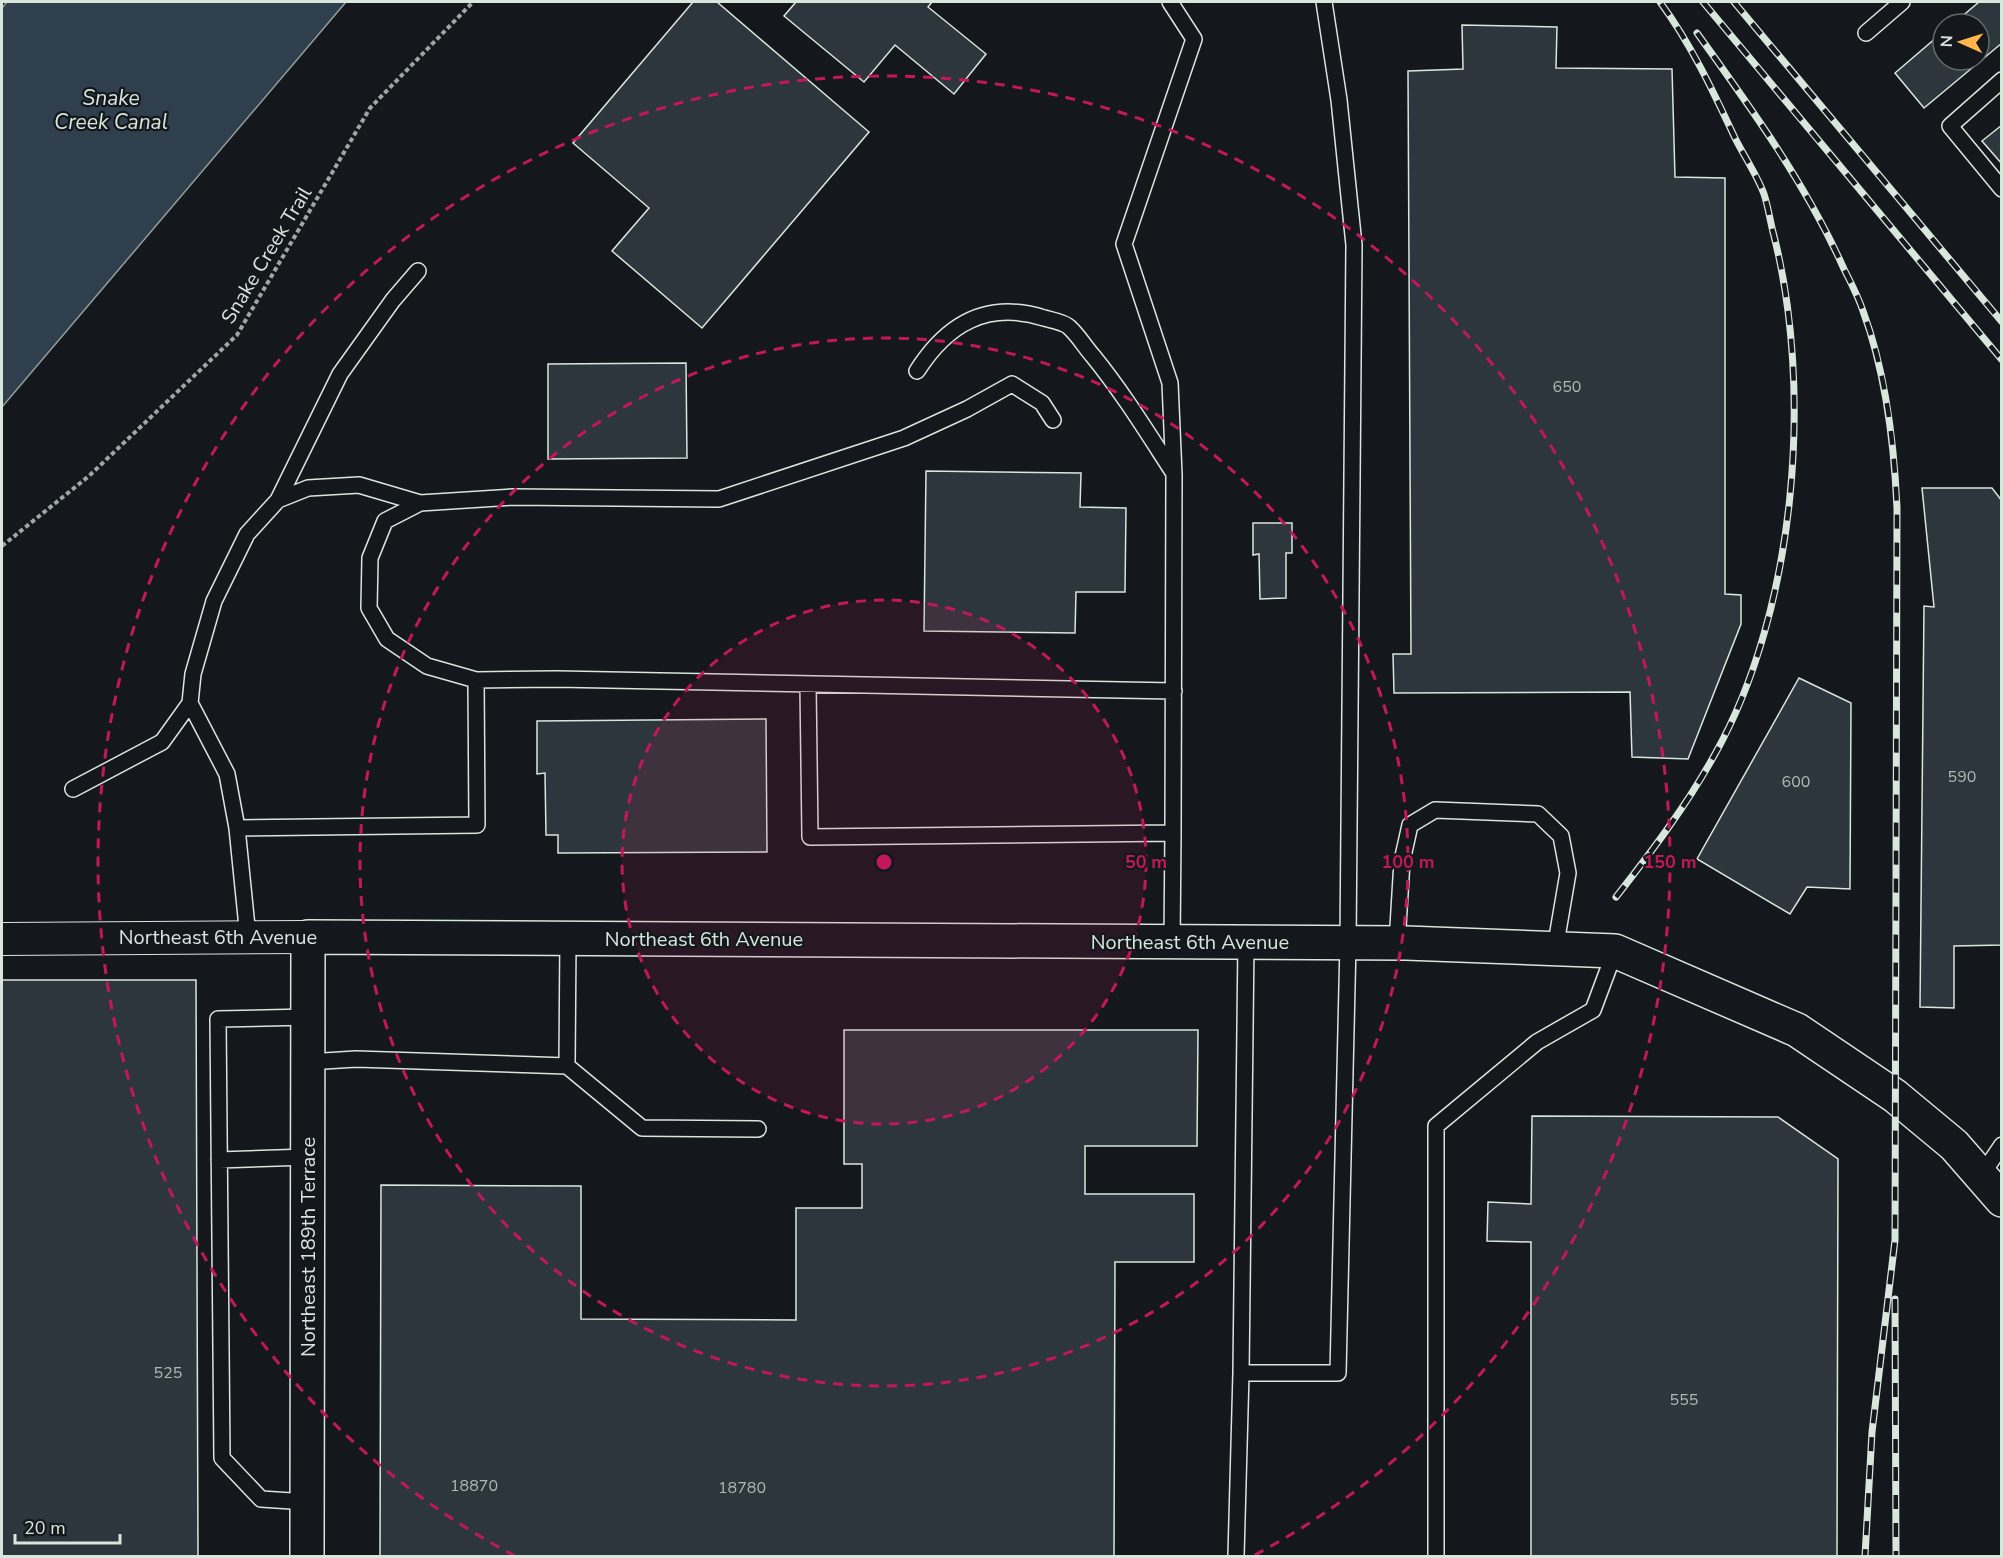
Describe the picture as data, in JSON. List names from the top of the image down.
{
  "streets": {
    "street": ["Northeast 6th Avenue", "Northeast 189th Terrace"],
    "path": ["Snake Creek Trail"]
  },
  "crossings": [
    ["Northeast 6th Avenue", "Northeast 189th Terrace"]
  ],
  "water": ["Snake Creek Canal"],
  "house_numbers": [
    "650",
    "590",
    "600",
    "525",
    "555",
    "18870",
    "18780"
  ],
  "scale_bar": "20 m",
  "north": "left",
  "rings": ["50 m", "100 m", "150 m"]
}
